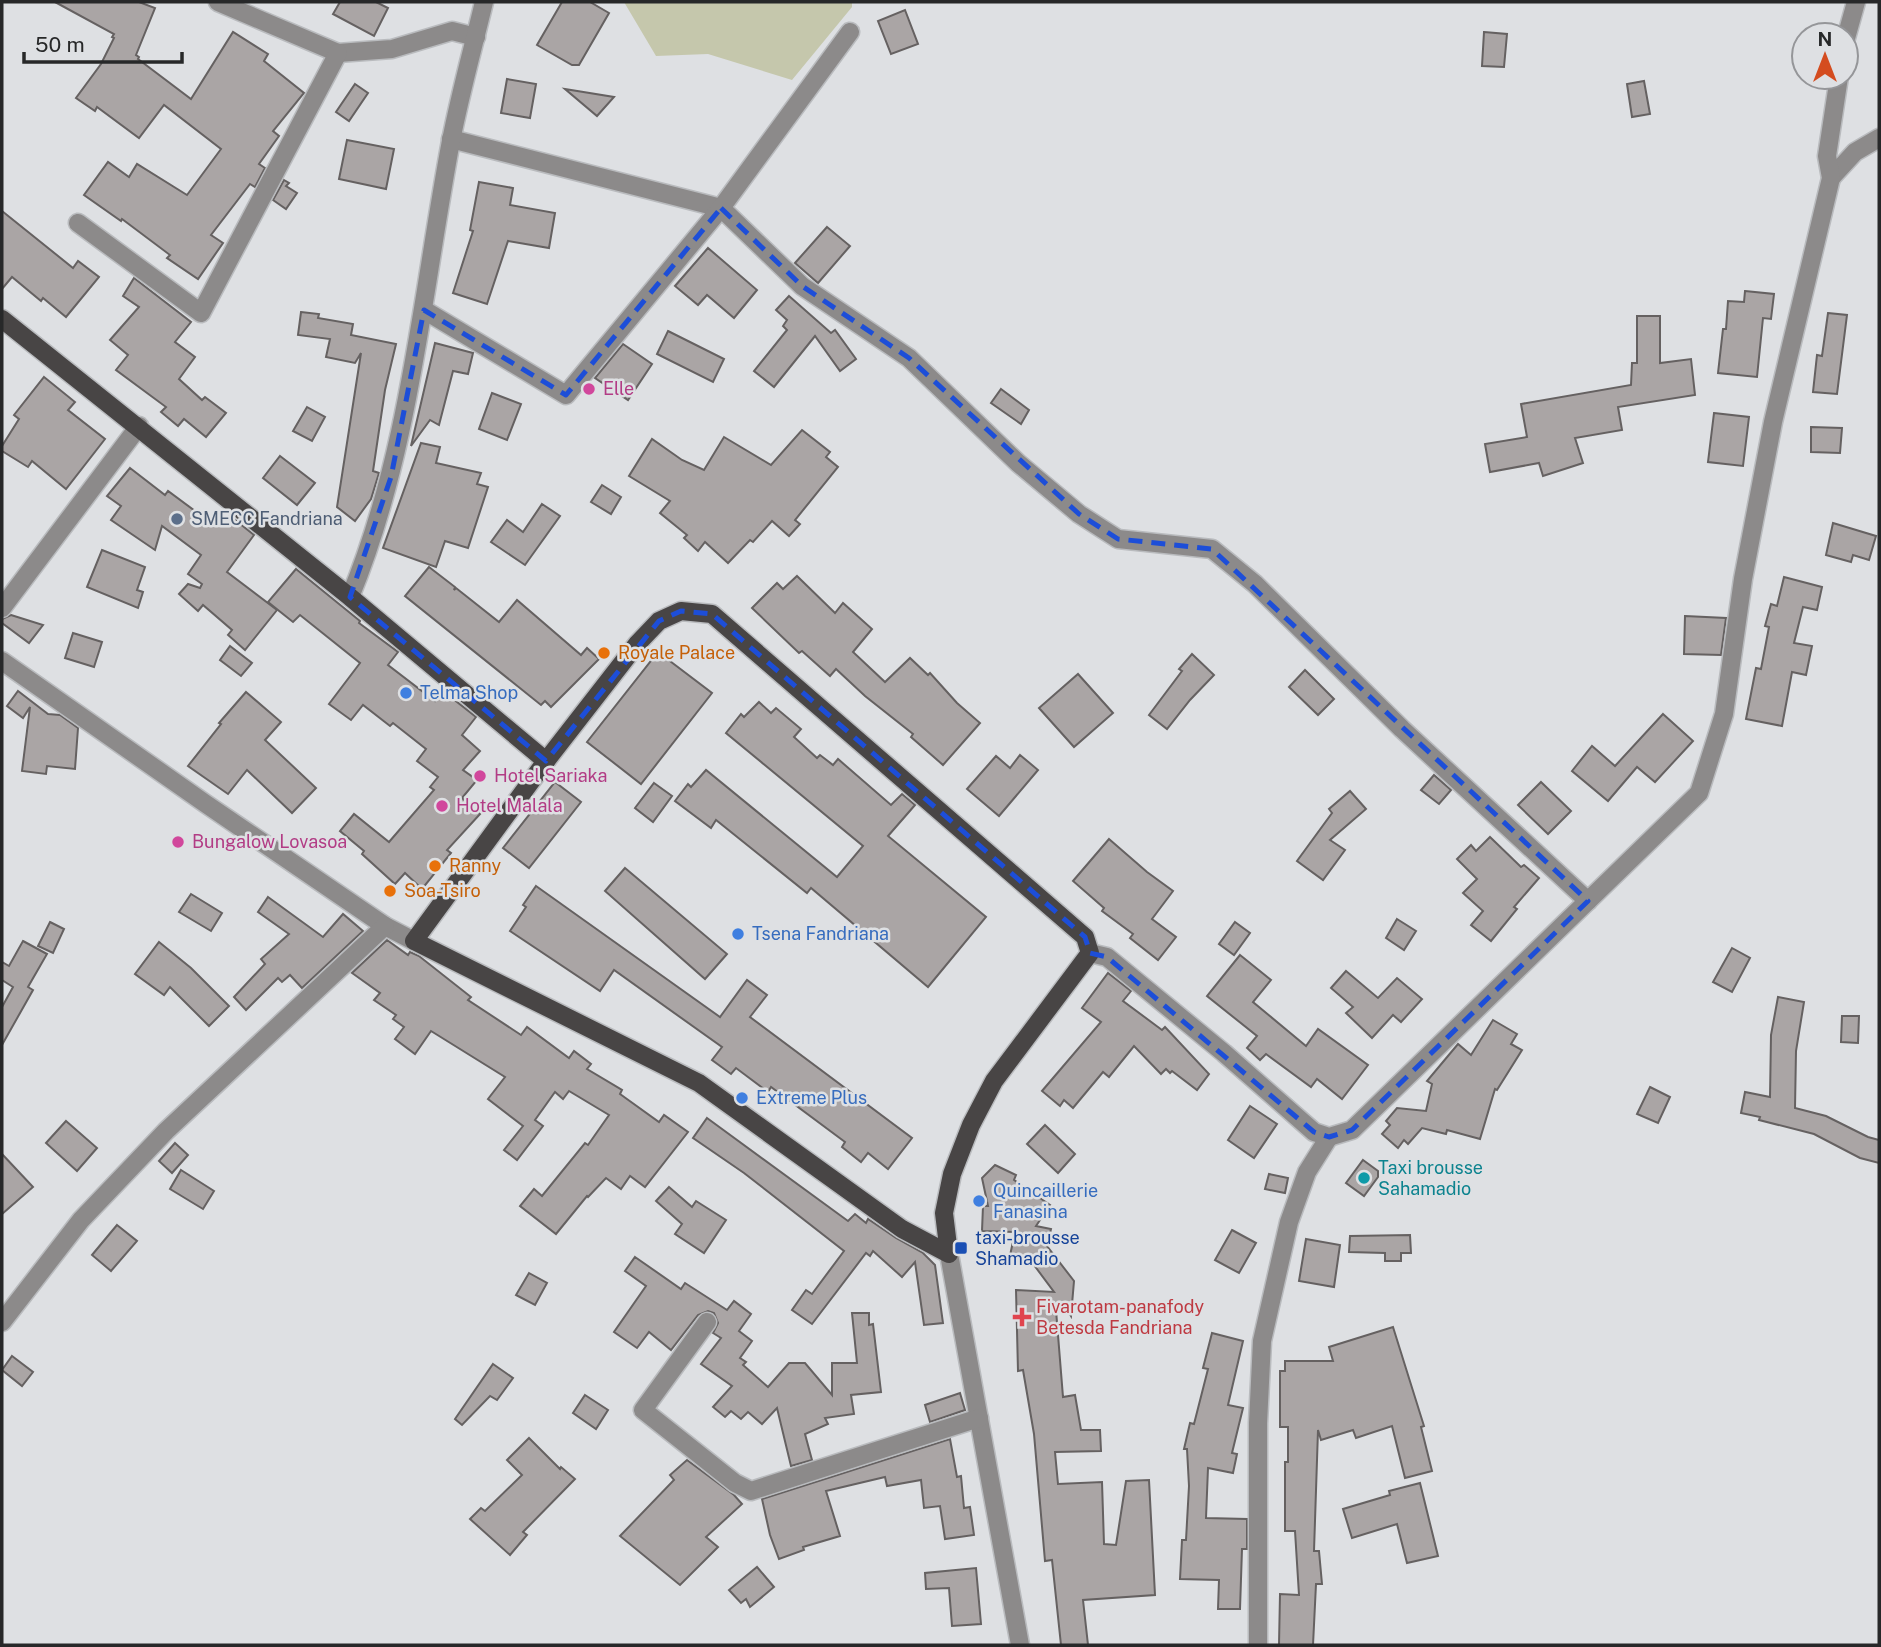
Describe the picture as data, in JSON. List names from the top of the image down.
{
  "places": {
    "other": [
      "Elle",
      "SMECC Fandriana",
      "Royale Palace",
      "Telma Shop",
      "Hotel Sariaka",
      "Hotel Malala",
      "Bungalow Lovasoa",
      "Ranny",
      "Soa-Tsiro",
      "Tsena Fandriana",
      "Extreme Plus",
      "Taxi brousse Sahamadio",
      "Quincaillerie Fanasina"
    ],
    "transit": ["taxi-brousse Shamadio"],
    "health": ["Fivarotam-panafody Betesda Fandriana"]
  },
  "scale_bar": "50 m",
  "north": "top"
}
